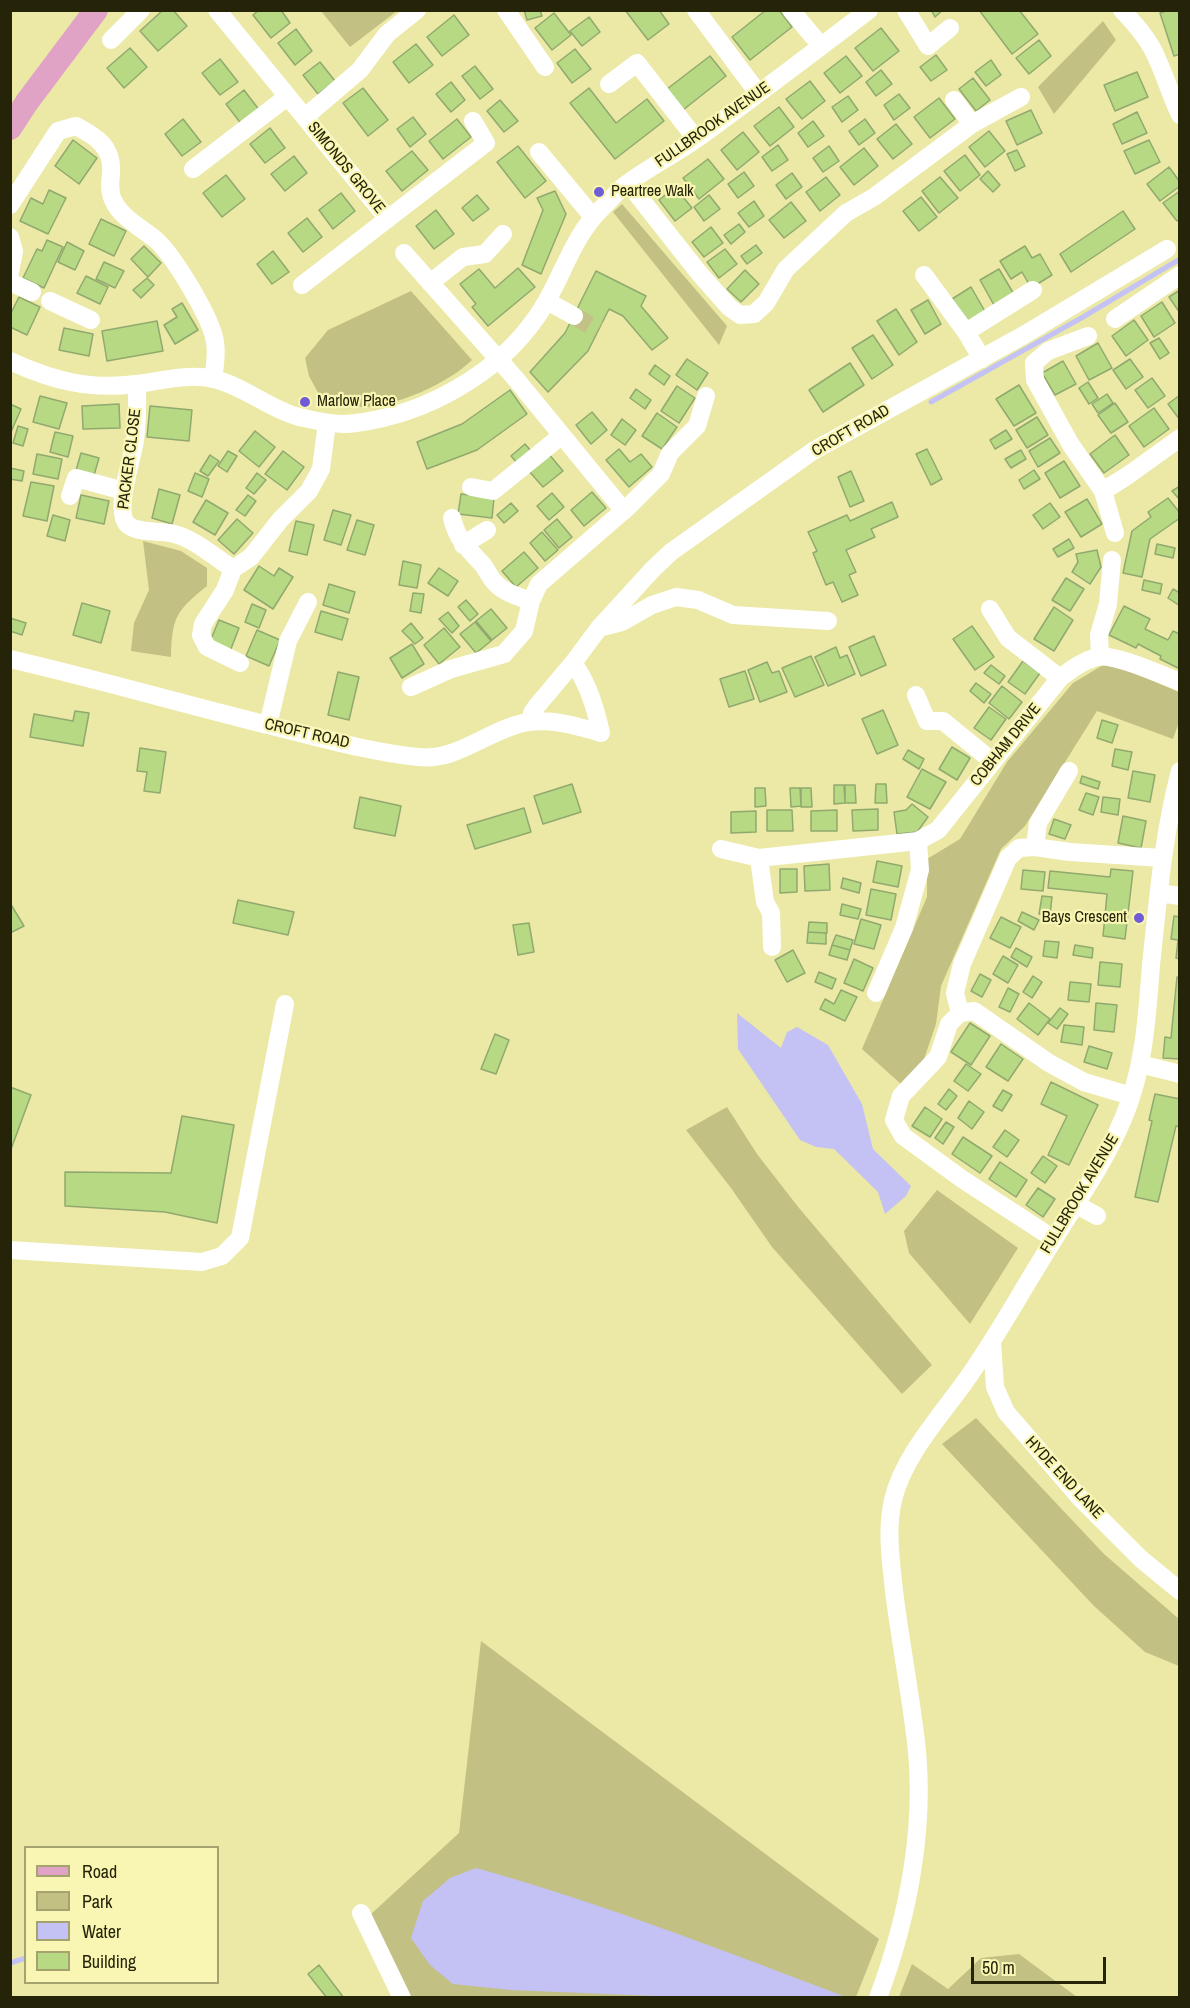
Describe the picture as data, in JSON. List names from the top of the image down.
{
  "streets": {
    "street": [
      "FULLBROOK AVENUE",
      "SIMONDS GROVE",
      "CROFT ROAD",
      "PACKER CLOSE",
      "COBHAM DRIVE",
      "HYDE END LANE"
    ]
  },
  "crossings": [
    ["FULLBROOK AVENUE", "PACKER CLOSE"],
    ["FULLBROOK AVENUE", "HYDE END LANE"]
  ],
  "places": ["Peartree Walk", "Marlow Place", "Bays Crescent"],
  "legend": [
    "Road",
    "Park",
    "Water",
    "Building"
  ],
  "scale_bar": "50 m"
}
